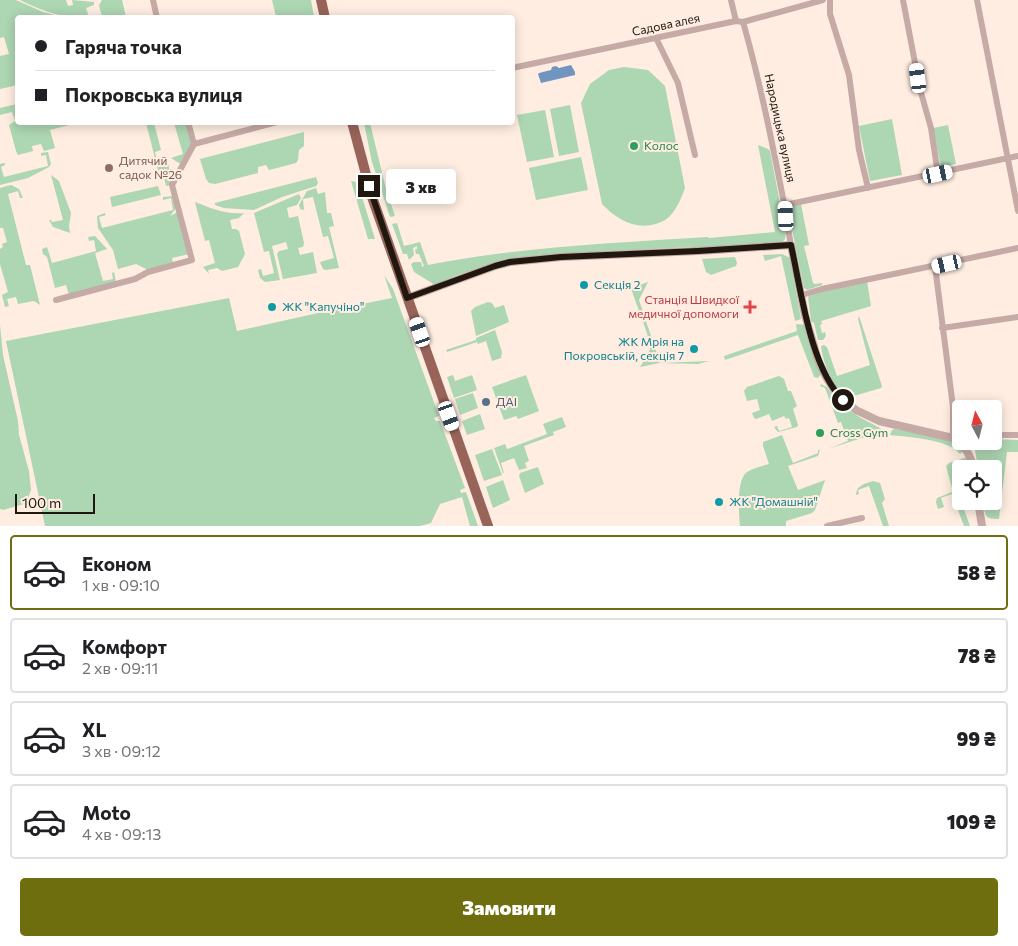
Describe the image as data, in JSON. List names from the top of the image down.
{
  "streets": {
    "street": ["Садова алея", "Народицька вулиця"]
  },
  "crossings": [
    ["Садова алея", "Народицька вулиця"]
  ],
  "places": {
    "other": [
      "Колос",
      "Дитячий садок №26",
      "Секція 2",
      "ЖК \"Капучіно\"",
      "ЖК Мрія на Покровській, секція 7",
      "ДАІ",
      "Cross Gym",
      "ЖК \"Домашній\""
    ],
    "health": ["Станція Швидкої медичної допомоги"]
  },
  "scale_bar": "100 m",
  "north": "top",
  "page": {
    "banner": ["Гаряча точка", "Покровська вулиця"],
    "bubble": "3 хв",
    "scale": "100 m",
    "list": [
      {
        "name": "Економ",
        "note": "1 хв · 09:10",
        "value": "58 ₴"
      },
      {
        "name": "Комфорт",
        "note": "2 хв · 09:11",
        "value": "78 ₴"
      },
      {
        "name": "XL",
        "note": "3 хв · 09:12",
        "value": "99 ₴"
      },
      {
        "name": "Moto",
        "note": "4 хв · 09:13",
        "value": "109 ₴"
      }
    ],
    "buttons": "Замовити"
  }
}
